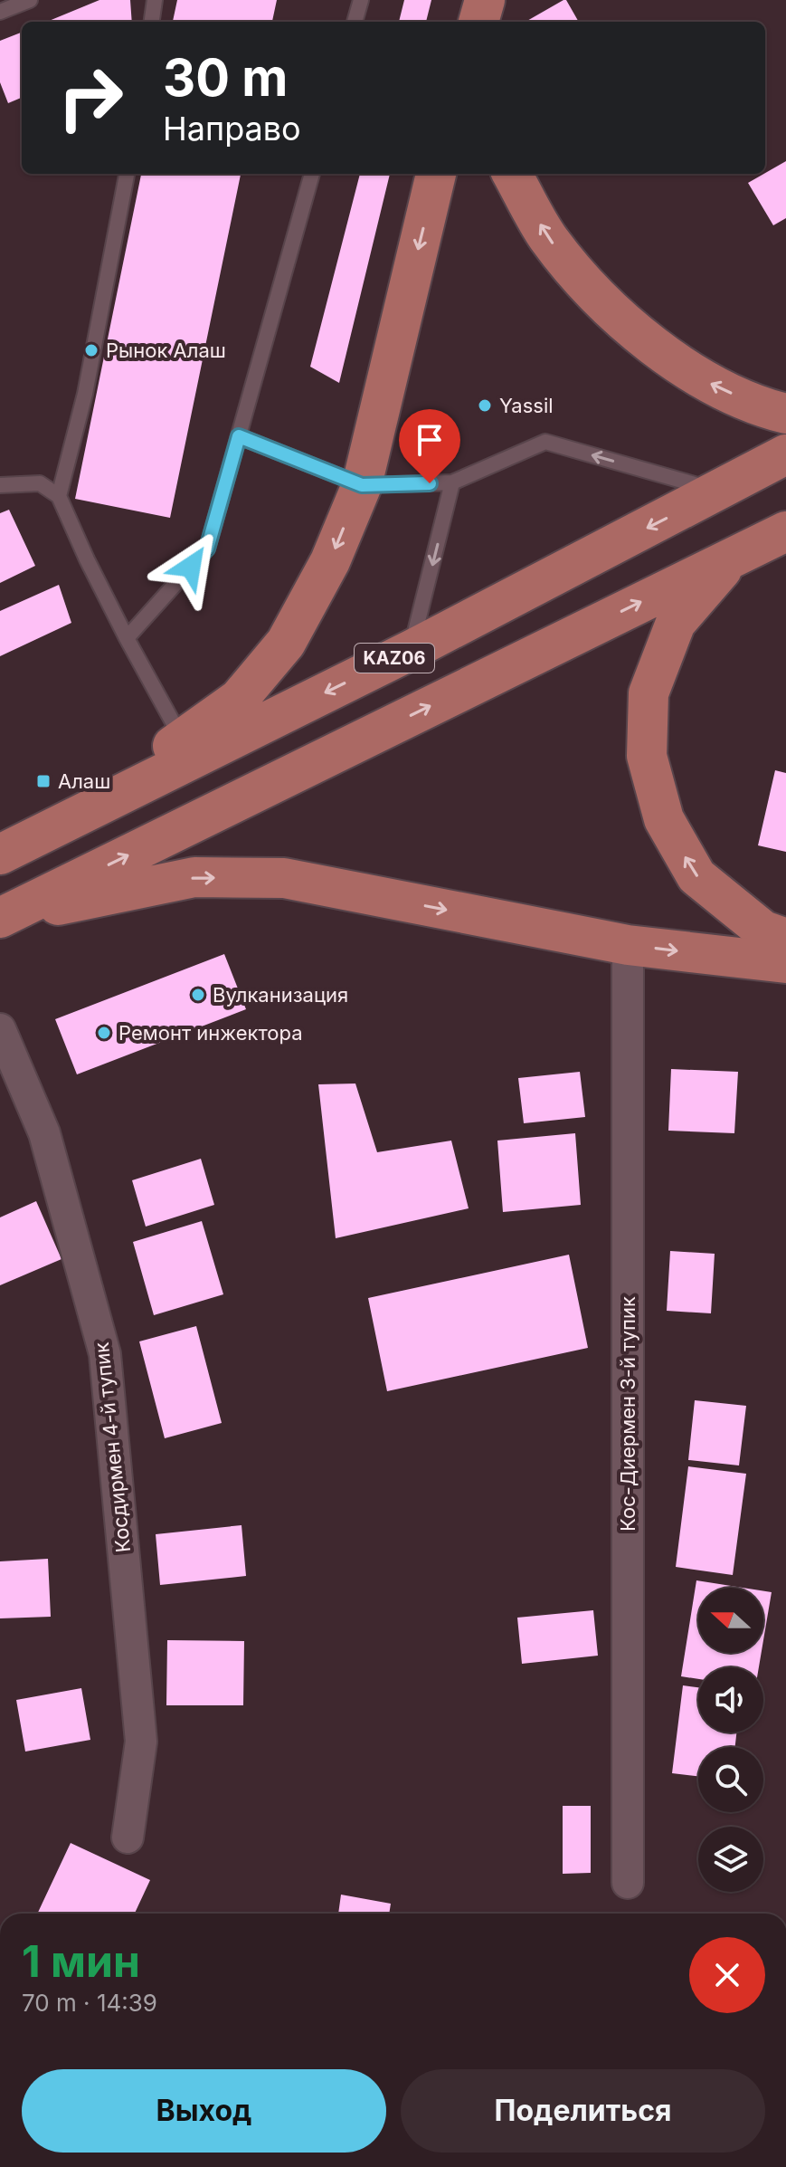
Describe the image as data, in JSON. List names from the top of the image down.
{
  "streets": {
    "highway": ["KАZ06"],
    "street": ["Кос-Диермен 3-й тупик", "Косдирмен 4-й тупик"]
  },
  "places": {
    "other": [
      "Рынок Алаш",
      "Yassil",
      "Вулканизация",
      "Ремонт инжектора"
    ],
    "transit": ["Алаш"]
  },
  "north": "left",
  "page": {
    "turn": ["30 m", "Направо"],
    "heading": ["1 мин", "70 m · 14:39"],
    "buttons": ["Выход", "Поделиться"]
  }
}
